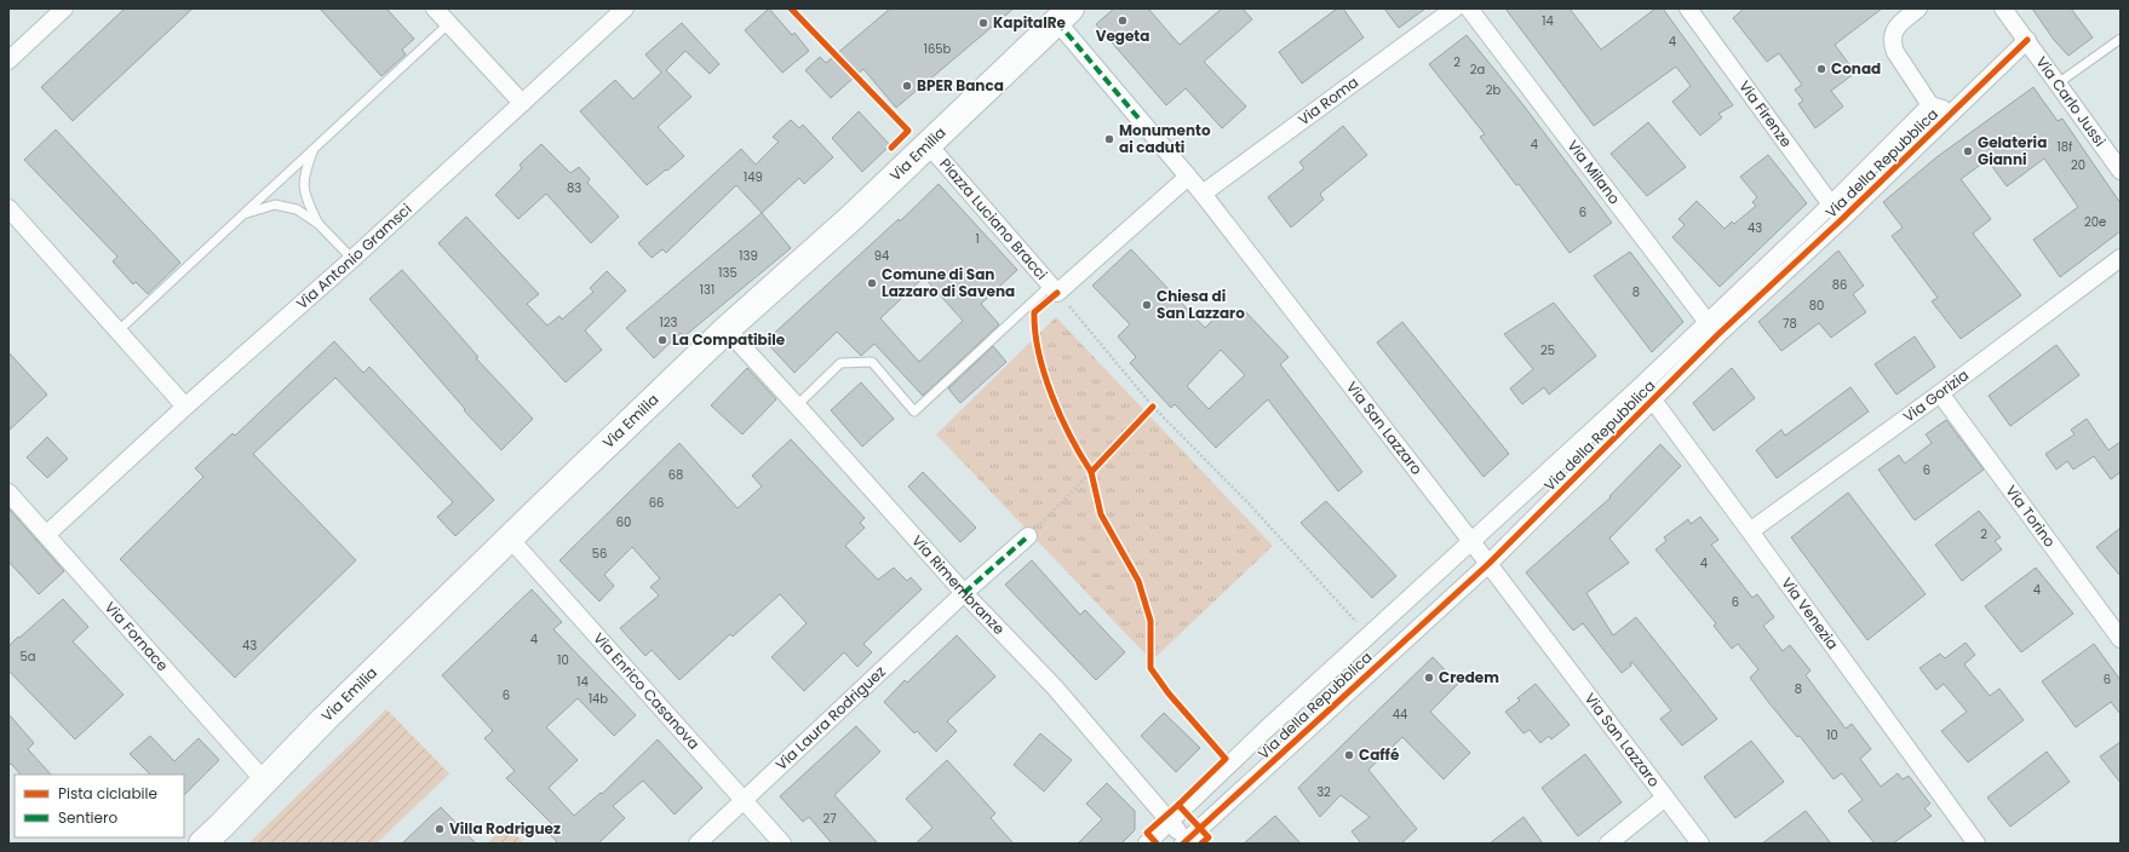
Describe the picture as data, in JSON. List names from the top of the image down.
{
  "streets": {
    "main road": ["Via Emilia"],
    "street": [
      "Via Roma",
      "Via Carlo Jussi",
      "Via Firenze",
      "Via della Repubblica",
      "Via Milano",
      "Piazza Luciano Bracci",
      "Via Antonio Gramsci",
      "Via Gorizia",
      "Via San Lazzaro",
      "Via Torino",
      "Via Rimembranze",
      "Via Venezia",
      "Via Fornace",
      "Via Enrico Casanova",
      "Via Laura Rodriguez"
    ]
  },
  "crossings": [
    ["Via Roma", "Via San Lazzaro"],
    ["Via Carlo Jussi", "Via della Repubblica"],
    ["Via Firenze", "Via della Repubblica"],
    ["Via Emilia", "Piazza Luciano Bracci"],
    ["Via Emilia", "Via San Lazzaro"],
    ["Via Emilia", "Via Rimembranze"],
    ["Via Emilia", "Via Fornace"],
    ["Via Emilia", "Via Enrico Casanova"],
    ["Via della Repubblica", "Via Milano"],
    ["Via della Repubblica", "Via San Lazzaro"],
    ["Via della Repubblica", "Via Rimembranze"],
    ["Via della Repubblica", "Via Venezia"],
    ["Piazza Luciano Bracci", "Via San Lazzaro"],
    ["Via Antonio Gramsci", "Via Fornace"],
    ["Via Gorizia", "Via Torino"],
    ["Via Gorizia", "Via Venezia"],
    ["Via Rimembranze", "Via Laura Rodriguez"],
    ["Via Enrico Casanova", "Via Laura Rodriguez"]
  ],
  "places": [
    "Vegeta",
    "KapitalRe",
    "Conad",
    "BPER Banca",
    "Monumento ai caduti",
    "Gelateria Gianni",
    "Comune di San Lazzaro di Savena",
    "Chiesa di San Lazzaro",
    "La Compatibile",
    "Credem",
    "Caffé",
    "Villa Rodriguez"
  ],
  "house_numbers": [
    "14",
    "4",
    "165b",
    "2",
    "2a",
    "2b",
    "4",
    "18f",
    "20",
    "149",
    "83",
    "6",
    "20e",
    "43",
    "1",
    "139",
    "94",
    "135",
    "86",
    "131",
    "8",
    "80",
    "123",
    "78",
    "25",
    "6",
    "68",
    "66",
    "60",
    "2",
    "56",
    "4",
    "4",
    "6",
    "4",
    "43",
    "5a",
    "10",
    "6",
    "14",
    "8",
    "6",
    "14b",
    "44",
    "10",
    "32",
    "27"
  ],
  "legend": ["Pista ciclabile", "Sentiero"]
}
